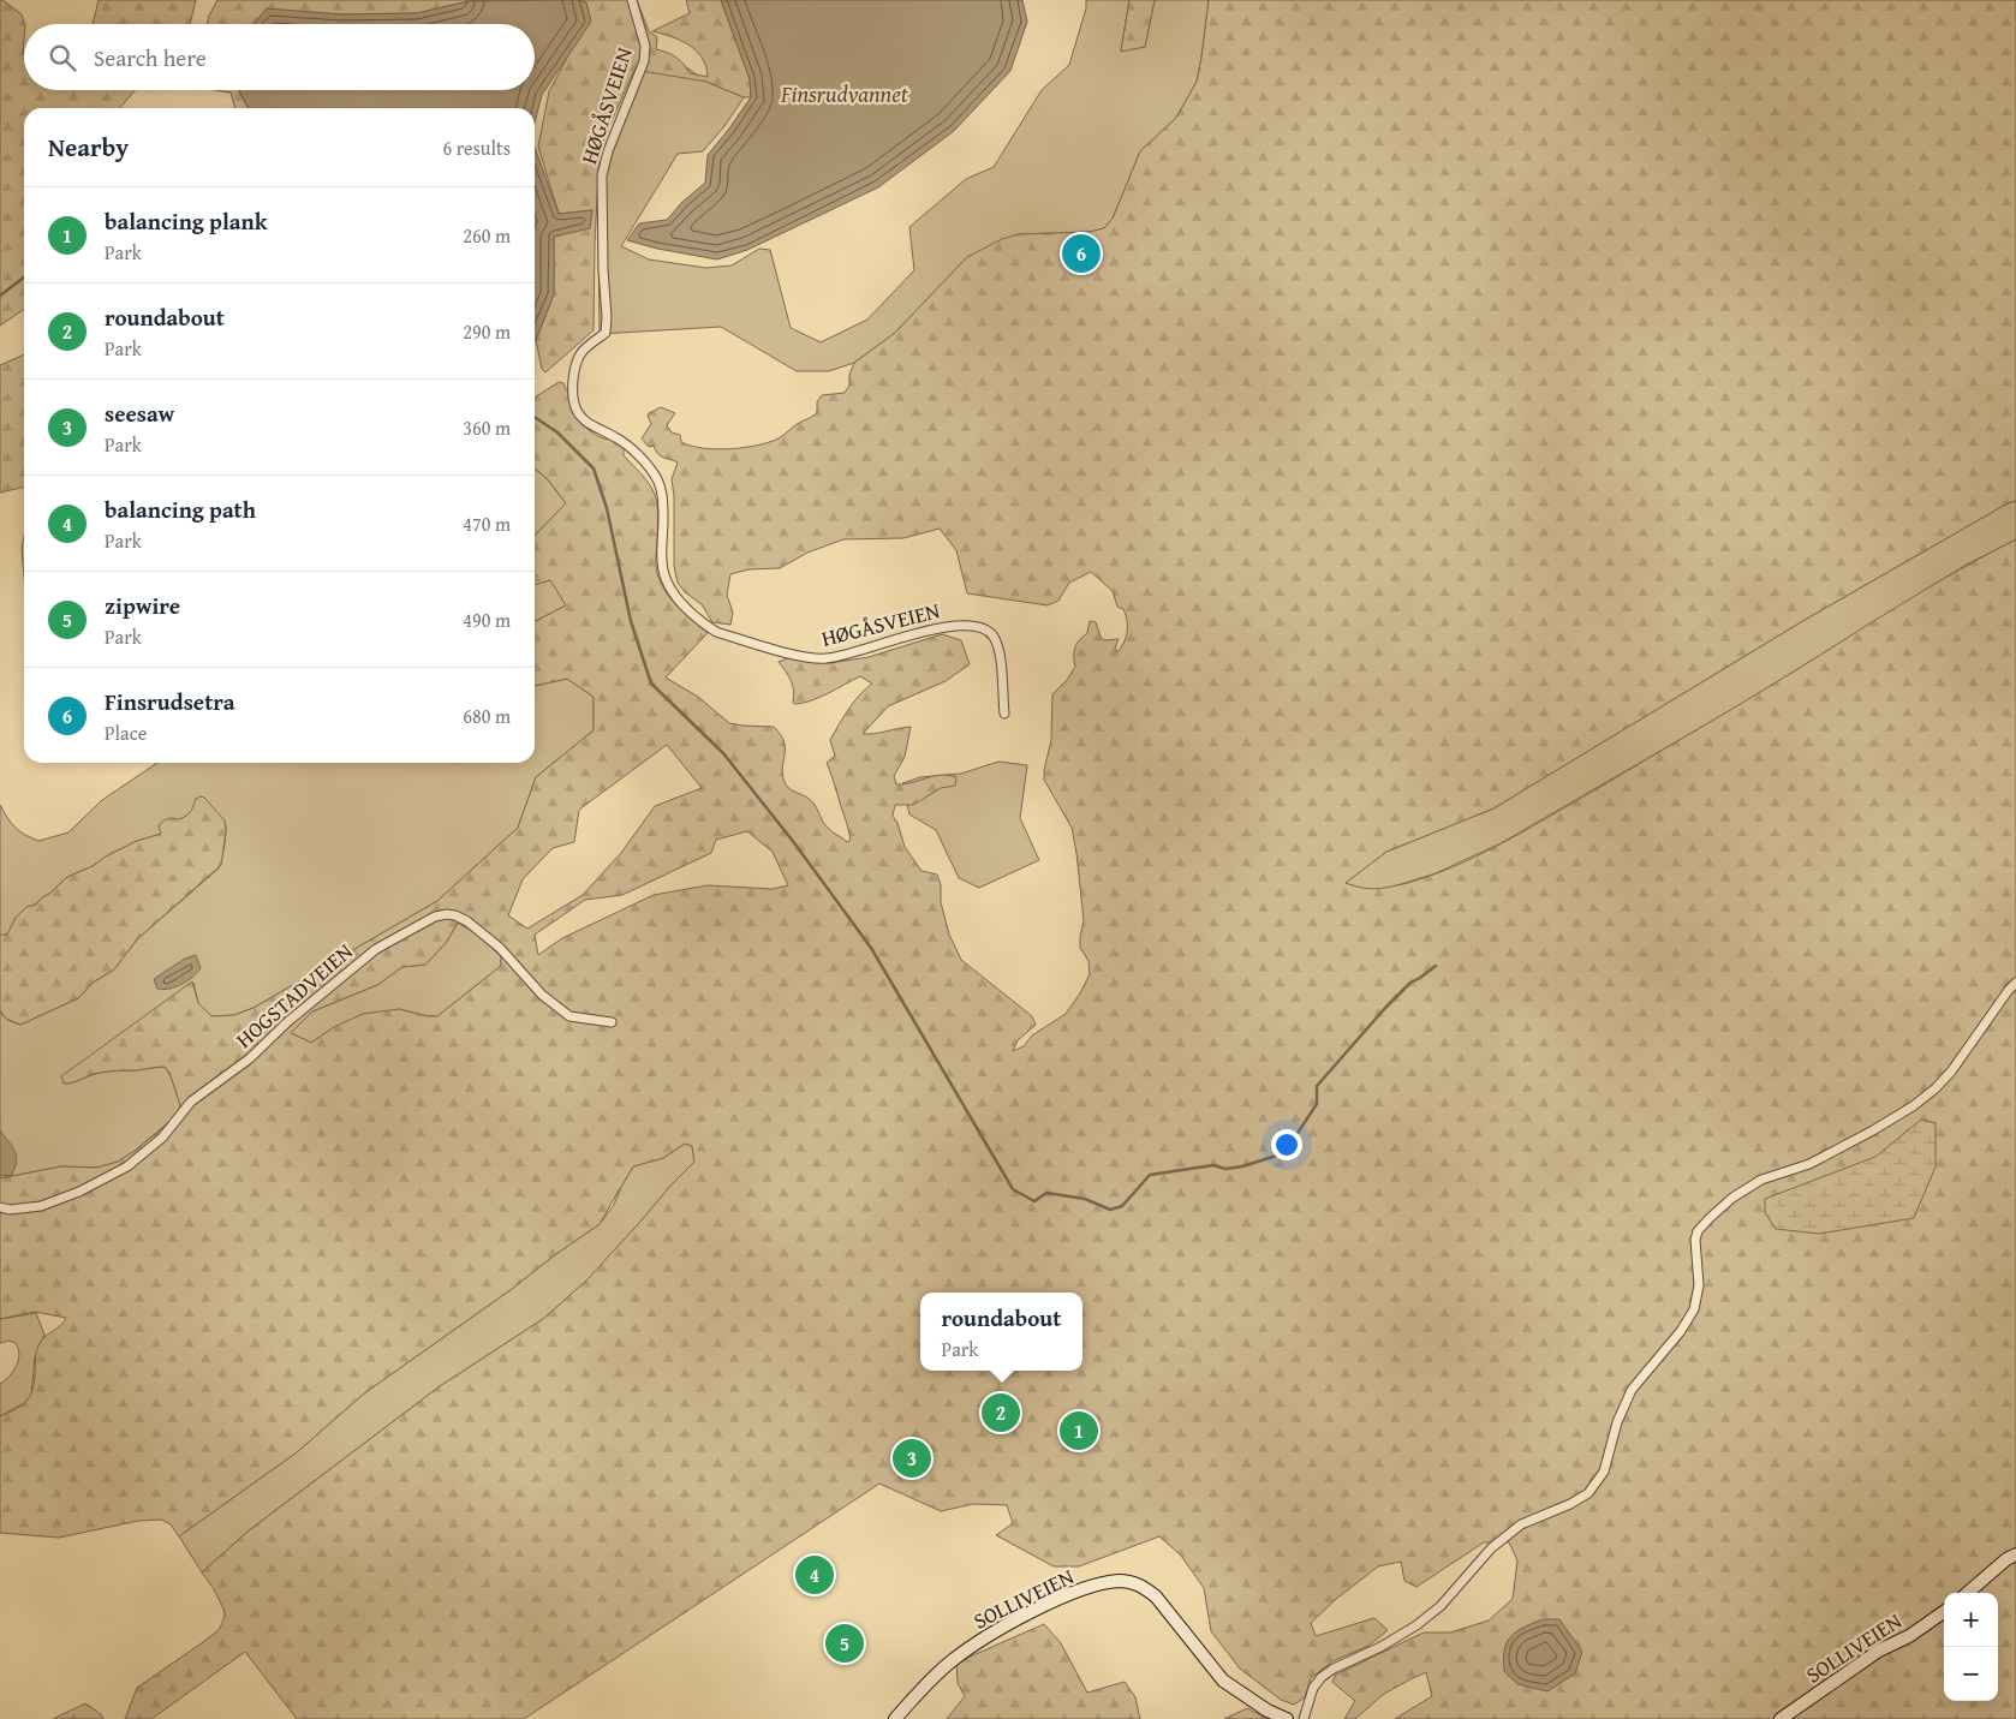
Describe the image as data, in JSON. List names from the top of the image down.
{
  "streets": {
    "street": ["HØGÅSVEIEN", "HOGSTADVEIEN", "SOLLIVEIEN"]
  },
  "water": ["Finsrudvannet"],
  "page": {
    "search": "Search here",
    "heading": ["Nearby", "6 results"],
    "list": [
      {
        "mark": "1",
        "name": "balancing plank",
        "note": "Park",
        "value": "260 m"
      },
      {
        "mark": "2",
        "name": "roundabout",
        "note": "Park",
        "value": "290 m"
      },
      {
        "mark": "3",
        "name": "seesaw",
        "note": "Park",
        "value": "360 m"
      },
      {
        "mark": "4",
        "name": "balancing path",
        "note": "Park",
        "value": "470 m"
      },
      {
        "mark": "5",
        "name": "zipwire",
        "note": "Park",
        "value": "490 m"
      },
      {
        "mark": "6",
        "name": "Finsrudsetra",
        "note": "Place",
        "value": "680 m"
      }
    ],
    "pins": [
      "6",
      "2",
      "1",
      "3",
      "4",
      "5"
    ],
    "popup": ["roundabout", "Park"],
    "map_buttons": ["+", "−"]
  }
}
